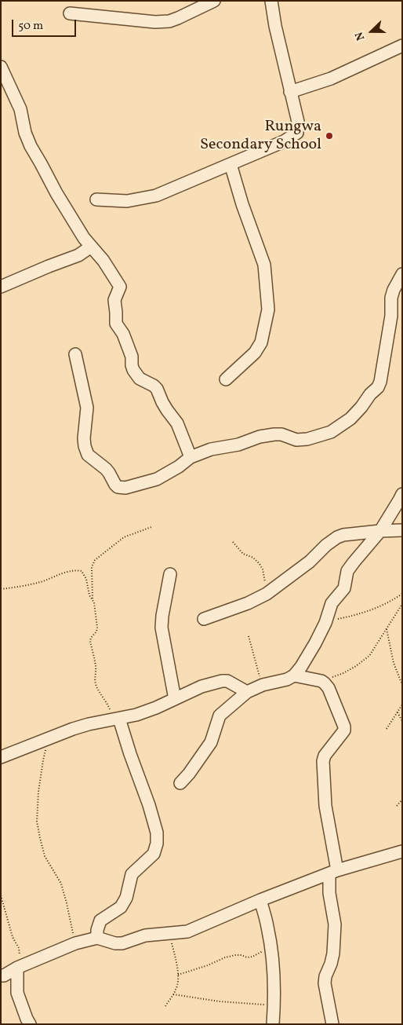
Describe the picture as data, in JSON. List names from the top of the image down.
{
  "places": ["Rungwa Secondary School"],
  "scale_bar": "50 m",
  "north": "left"
}
